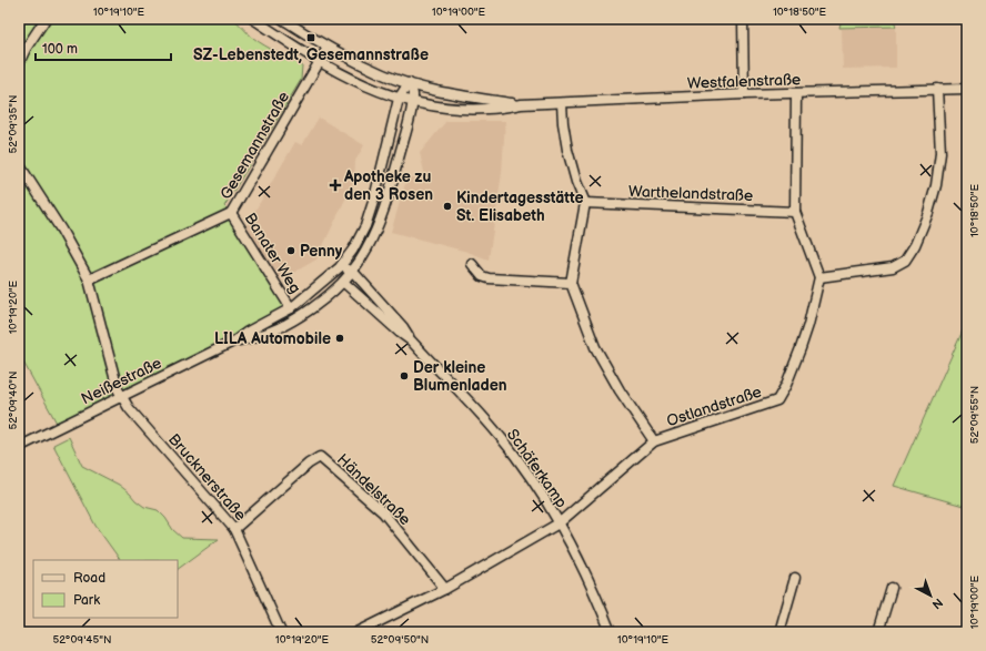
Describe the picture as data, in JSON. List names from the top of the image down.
{
  "streets": {
    "street": [
      "Westfalenstraße",
      "Gesemannstraße",
      "Warthelandstraße",
      "Banater Weg",
      "Neißestraße",
      "Ostlandstraße",
      "Schäferkamp",
      "Brucknerstraße",
      "Händelstraße"
    ]
  },
  "crossings": [
    ["Westfalenstraße", "Gesemannstraße"],
    ["Westfalenstraße", "Neißestraße"],
    ["Gesemannstraße", "Banater Weg"],
    ["Gesemannstraße", "Brucknerstraße"],
    ["Banater Weg", "Neißestraße"],
    ["Neißestraße", "Schäferkamp"],
    ["Neißestraße", "Brucknerstraße"],
    ["Ostlandstraße", "Schäferkamp"],
    ["Brucknerstraße", "Händelstraße"]
  ],
  "places": {
    "transit": ["SZ-Lebenstedt, Gesemannstraße"],
    "health": ["Apotheke zu den 3 Rosen"],
    "other": [
      "Kindertagesstätte St. Elisabeth",
      "Penny",
      "LILA Automobile",
      "Der kleine Blumenladen"
    ]
  },
  "legend": ["Road", "Park"],
  "scale_bar": "100 m",
  "north": "bottom right",
  "coordinates": [
    "10°19'10\"E",
    "10°19'00\"E",
    "10°18'50\"E",
    "52°09'35\"N",
    "10°19'20\"E",
    "52°09'40\"N",
    "52°09'55\"N",
    "52°09'45\"N",
    "52°09'50\"N"
  ]
}
